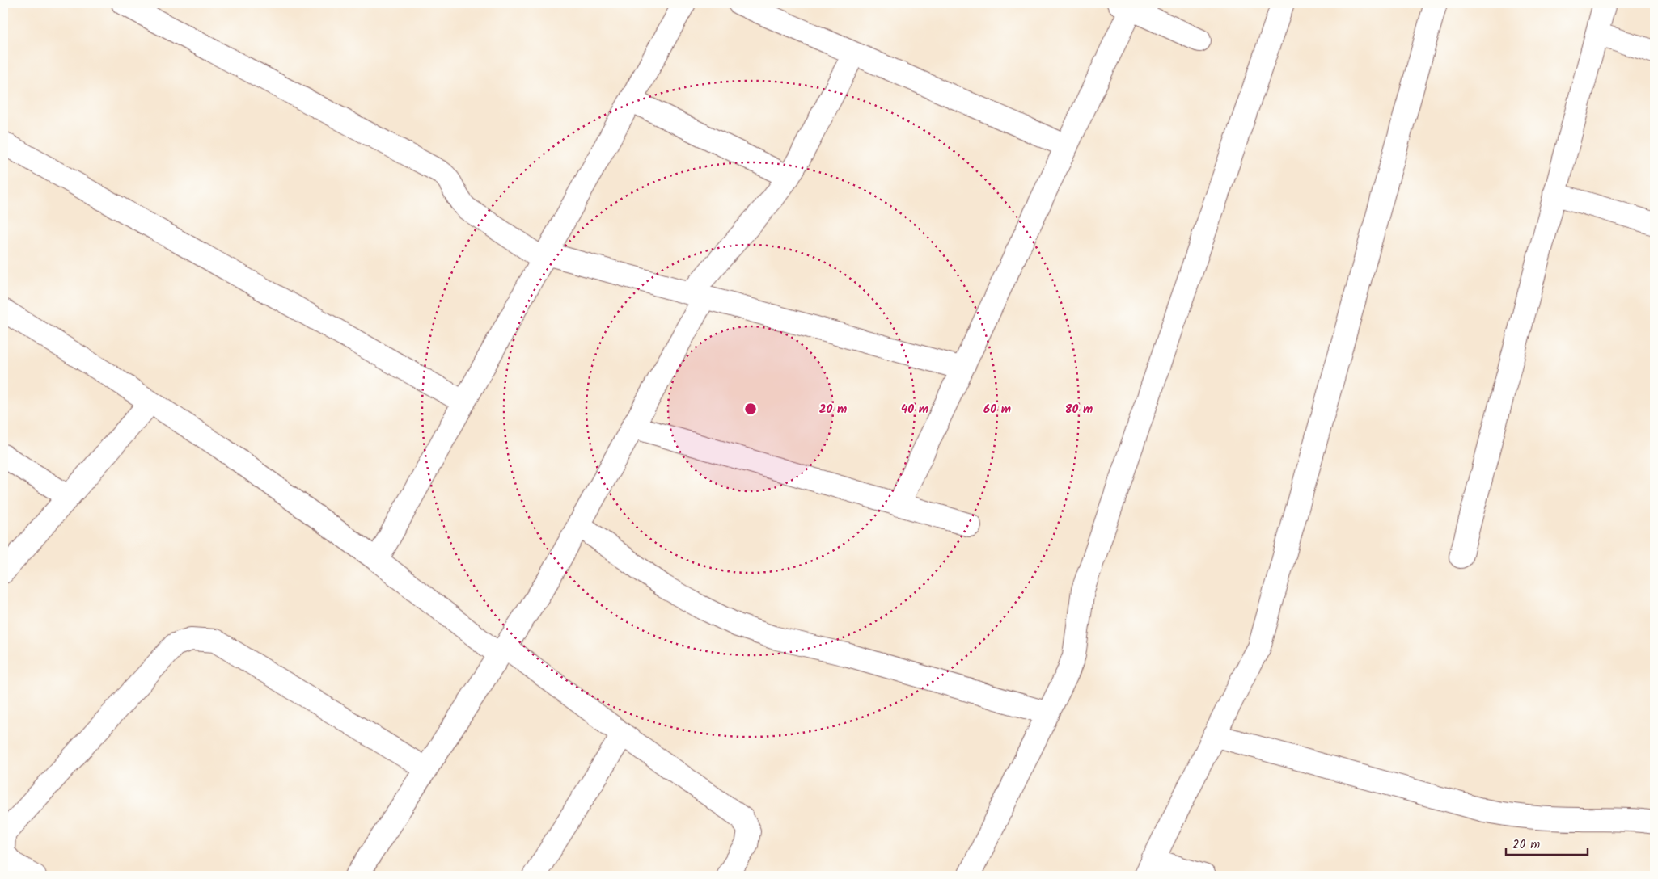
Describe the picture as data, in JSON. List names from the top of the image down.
{
  "scale_bar": "20 m",
  "rings": [
    "20 m",
    "40 m",
    "60 m",
    "80 m"
  ]
}
